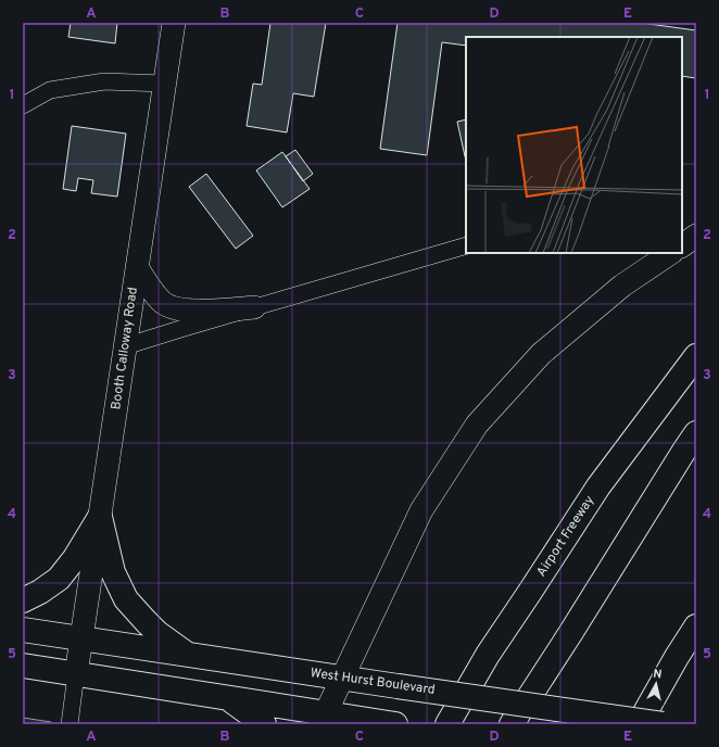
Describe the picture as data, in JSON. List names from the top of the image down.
{
  "streets": {
    "main road": ["Booth Calloway Road", "Airport Freeway", "West Hurst Boulevard"]
  },
  "crossings": [
    ["Booth Calloway Road", "West Hurst Boulevard"]
  ],
  "north": "top",
  "grid": {
    "columns": [
      "A",
      "B",
      "C",
      "D",
      "E"
    ],
    "rows": [
      "1",
      "2",
      "3",
      "4",
      "5"
    ]
  }
}
